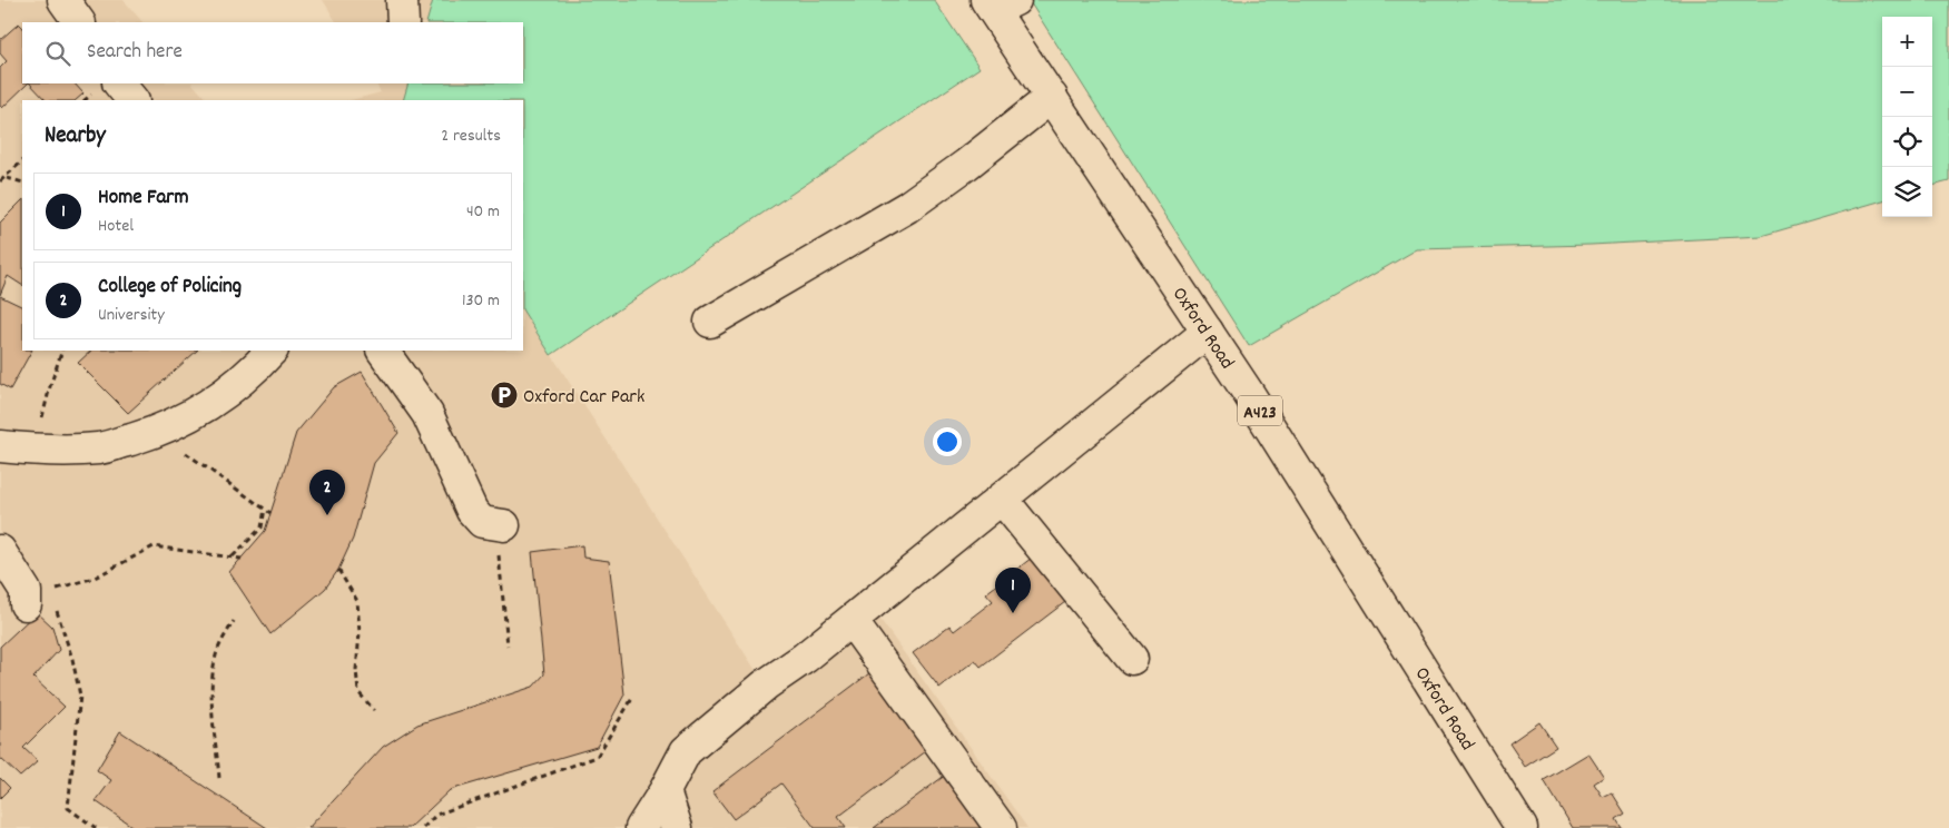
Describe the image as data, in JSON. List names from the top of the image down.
{
  "streets": {
    "main road": ["Oxford Road", "A423"]
  },
  "places": {
    "parking": ["Oxford Car Park"]
  },
  "page": {
    "map_buttons": ["+", "−"],
    "search": "Search here",
    "heading": ["Nearby", "2 results"],
    "list": [
      {
        "mark": "1",
        "name": "Home Farm",
        "note": "Hotel",
        "value": "40 m"
      },
      {
        "mark": "2",
        "name": "College of Policing",
        "note": "University",
        "value": "130 m"
      }
    ],
    "pins": ["2", "1"]
  }
}
